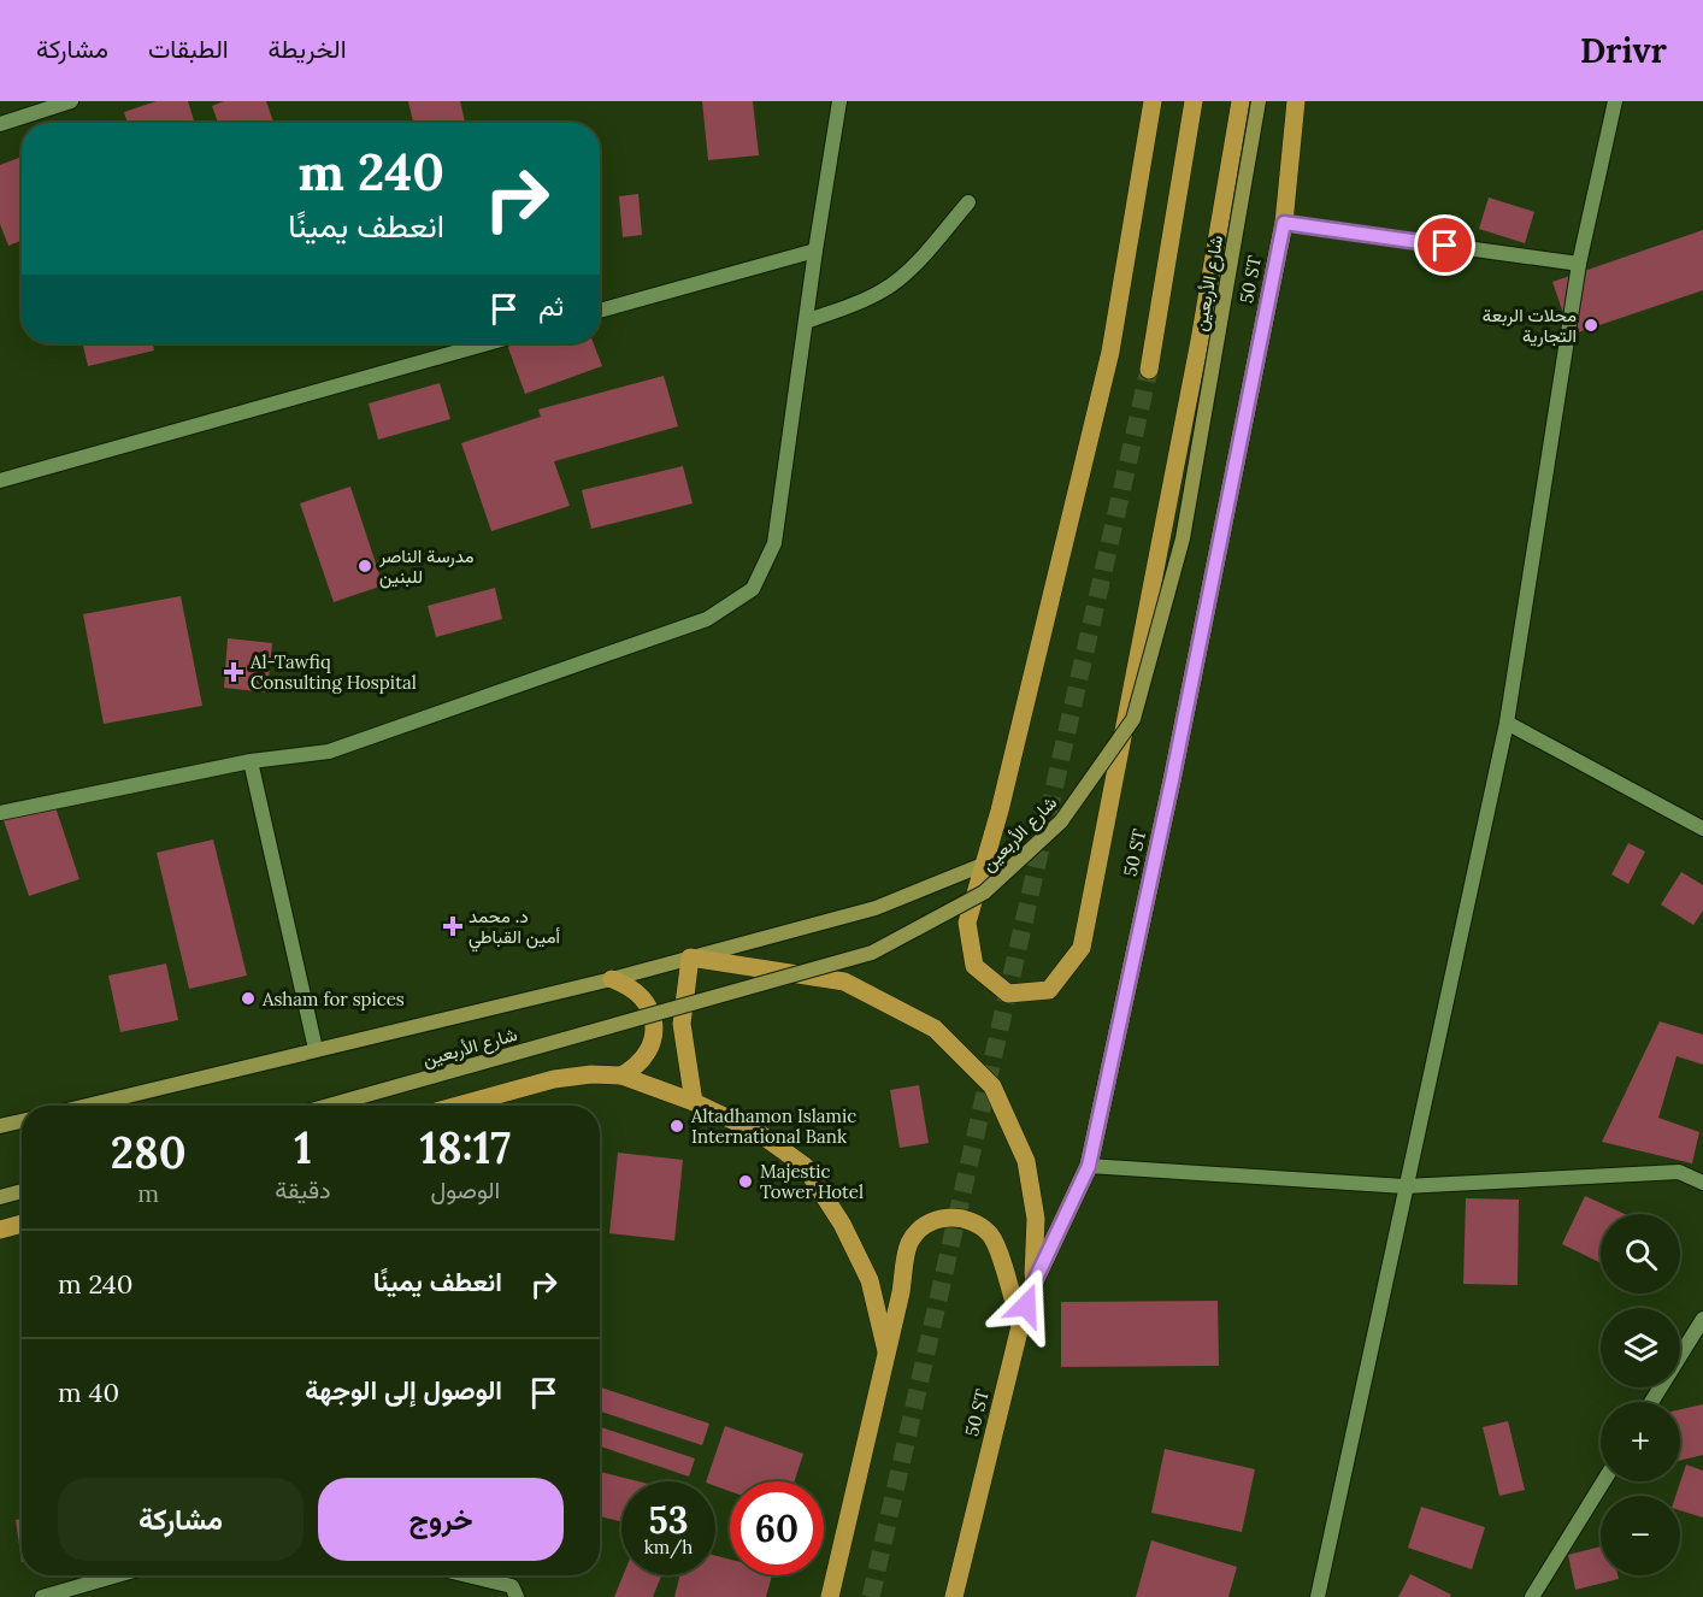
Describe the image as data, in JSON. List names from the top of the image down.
{
  "streets": {
    "main road": ["50 ST", "شارع الأربعين"]
  },
  "places": {
    "other": [
      "محلات الربعة التجارية",
      "مدرسة الناصر للبنين",
      "Asham for spices",
      "Altadhamon Islamic International Bank",
      "Majestic Tower Hotel"
    ],
    "health": ["Al-Tawfiq Consulting Hospital", "د. محمد أمين القباطي"]
  },
  "page": {
    "header": "Drivr",
    "nav": ["الخريطة", "الطبقات", "مشاركة"],
    "turn": ["240 m", "انعطف يمينًا"],
    "then": "ثم",
    "eta": [
      "18:17",
      "الوصول",
      "1",
      "دقيقة",
      "280",
      "m"
    ],
    "map_buttons": ["+", "−"],
    "list": [
      {
        "name": "انعطف يمينًا",
        "value": "240 m"
      },
      {
        "name": "الوصول إلى الوجهة",
        "value": "40 m"
      }
    ],
    "buttons": ["خروج", "مشاركة"],
    "speed": "53 km/h",
    "limit": "60"
  }
}
